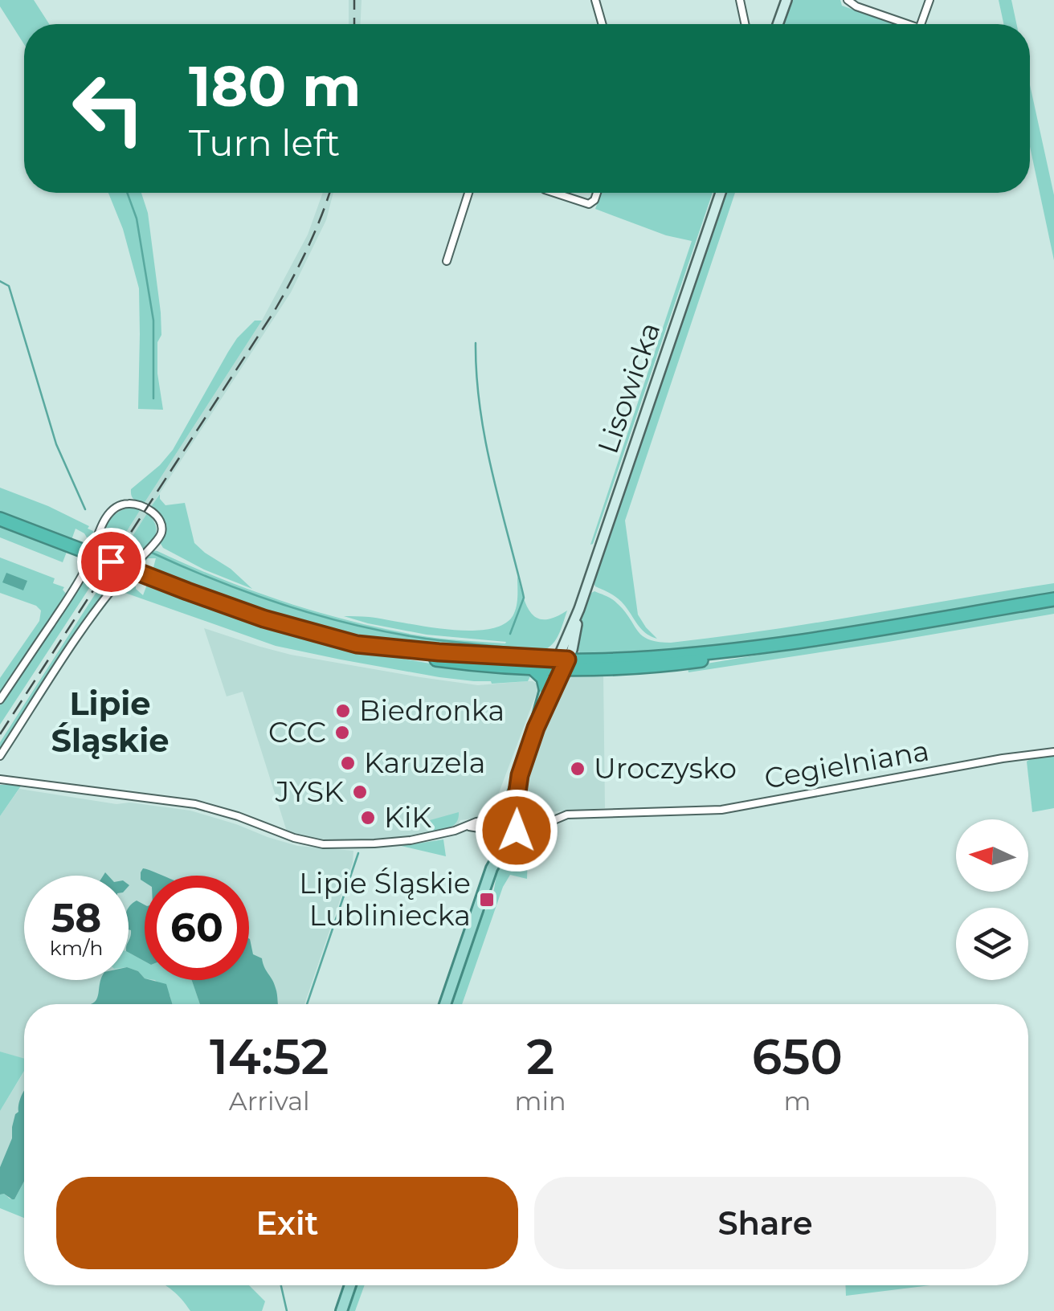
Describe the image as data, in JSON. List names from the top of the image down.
{
  "streets": {
    "main road": ["Lisowicka"],
    "street": ["Cegielniana"]
  },
  "crossings": [
    ["Lisowicka", "Cegielniana"]
  ],
  "districts": ["Lipie Śląskie"],
  "places": {
    "other": [
      "Biedronka",
      "CCC",
      "Karuzela",
      "Uroczysko",
      "JYSK",
      "KiK"
    ],
    "transit": ["Lipie Śląskie Lubliniecka"]
  },
  "north": "left",
  "page": {
    "turn": ["180 m", "Turn left"],
    "speed": "58 km/h",
    "limit": "60",
    "eta": [
      "14:52",
      "Arrival",
      "2",
      "min",
      "650",
      "m"
    ],
    "buttons": ["Exit", "Share"]
  }
}
